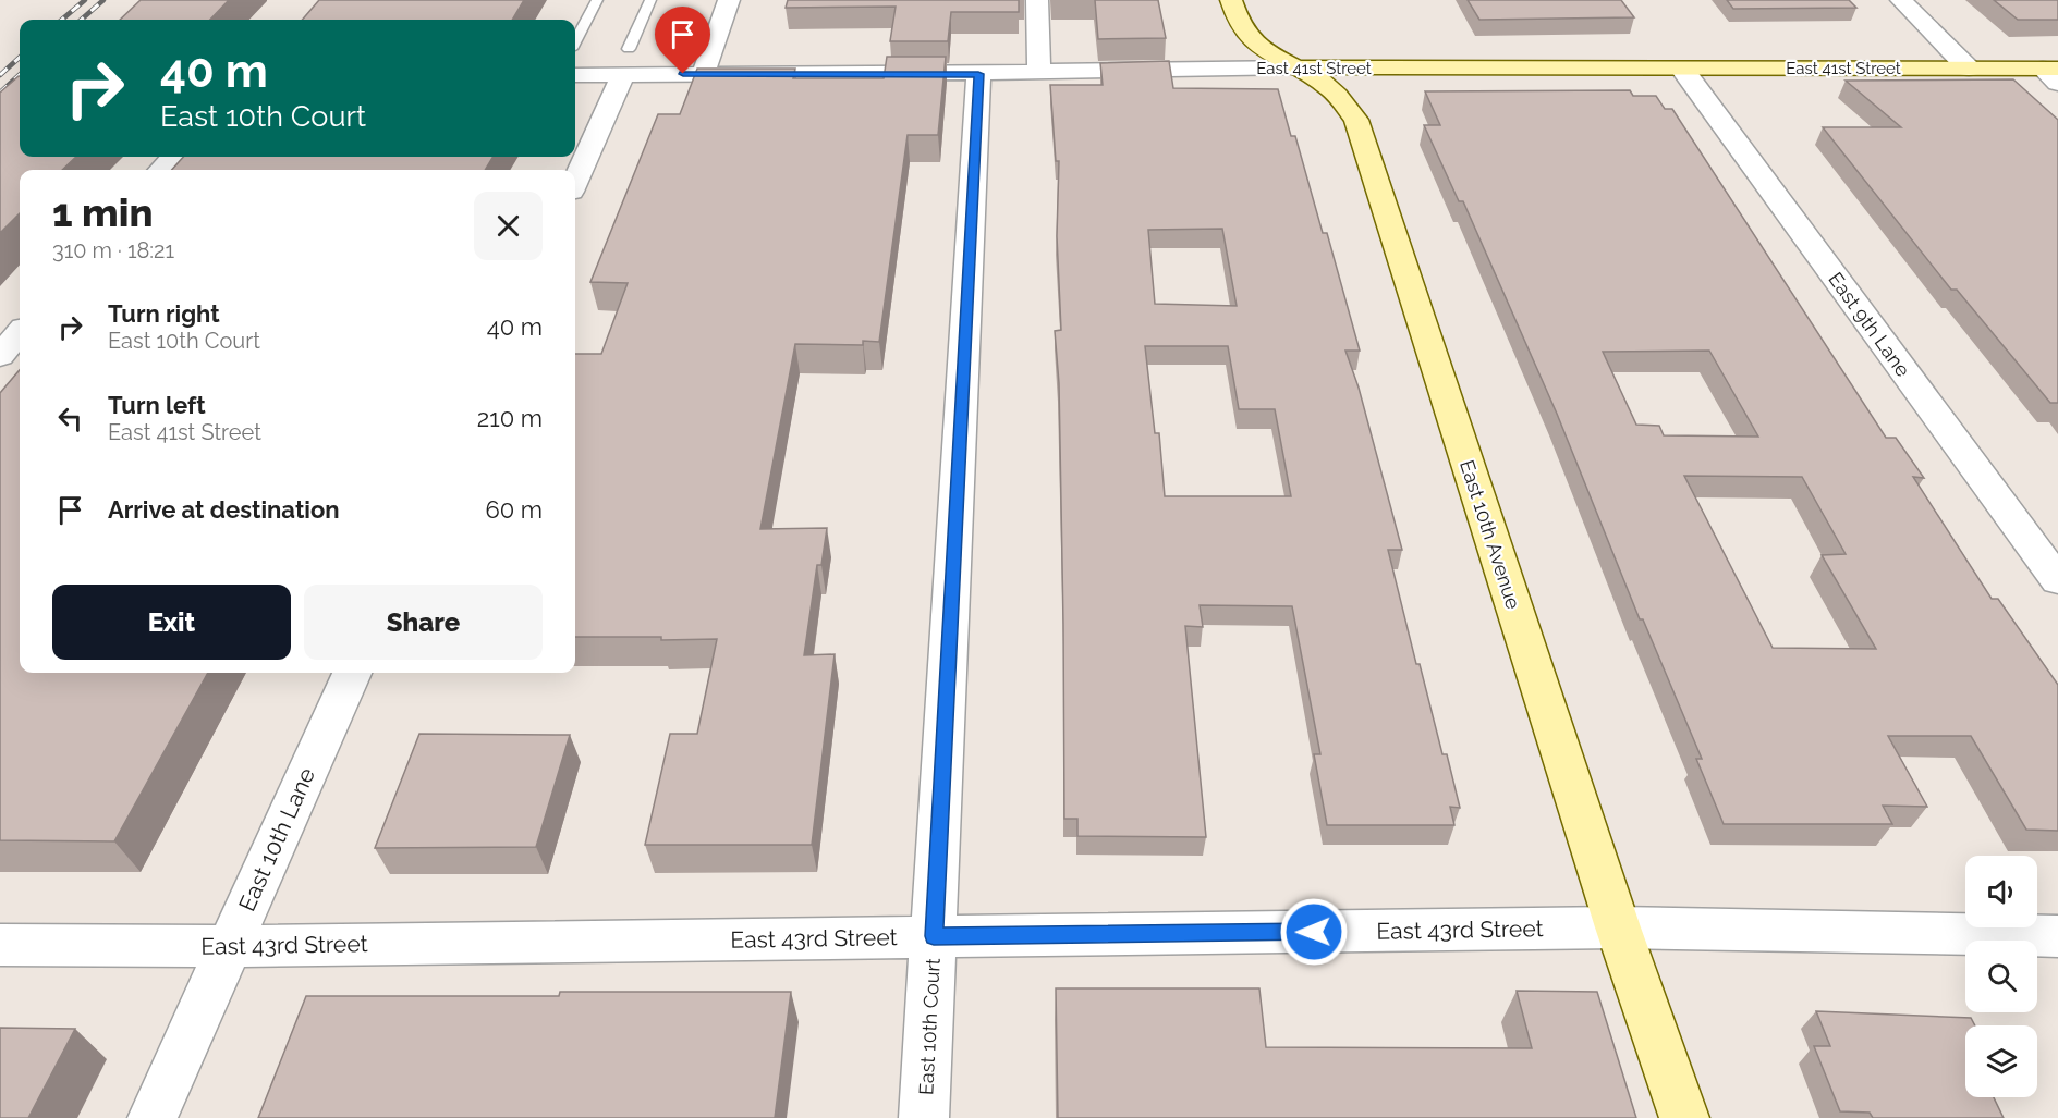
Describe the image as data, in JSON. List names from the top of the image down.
{
  "streets": {
    "street": [
      "East 41st Street",
      "East 9th Lane",
      "East 10th Avenue",
      "East 10th Lane",
      "East 43rd Street",
      "East 10th Court"
    ]
  },
  "crossings": [
    ["East 41st Street", "East 9th Lane"],
    ["East 41st Street", "East 10th Avenue"],
    ["East 41st Street", "East 10th Court"],
    ["East 10th Avenue", "East 43rd Street"],
    ["East 10th Lane", "East 43rd Street"],
    ["East 43rd Street", "East 10th Court"]
  ],
  "page": {
    "turn": ["40 m", "East 10th Court"],
    "heading": ["1 min", "310 m · 18:21"],
    "list": [
      {
        "name": "Turn right",
        "note": "East 10th Court",
        "value": "40 m"
      },
      {
        "name": "Turn left",
        "note": "East 41st Street",
        "value": "210 m"
      },
      {
        "name": "Arrive at destination",
        "value": "60 m"
      }
    ],
    "buttons": ["Exit", "Share"]
  }
}
